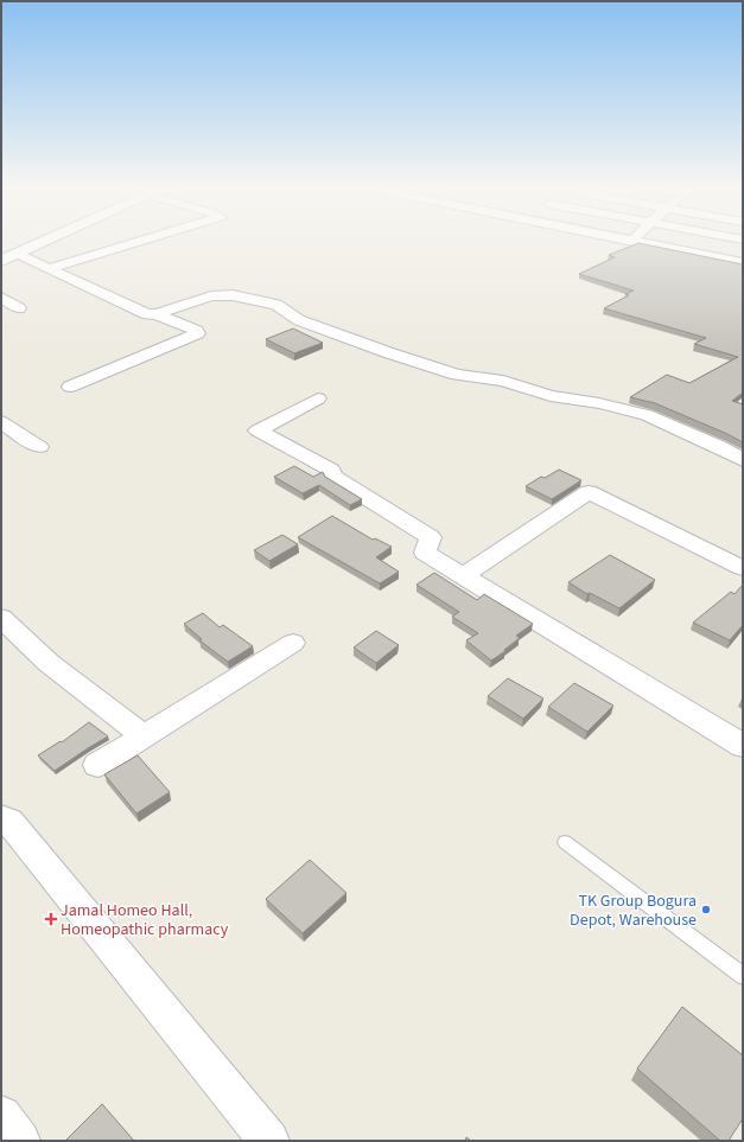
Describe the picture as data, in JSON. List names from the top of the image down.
{
  "places": {
    "other": ["TK Group Bogura Depot, Warehouse"],
    "health": ["Jamal Homeo Hall, Homeopathic pharmacy"]
  }
}
